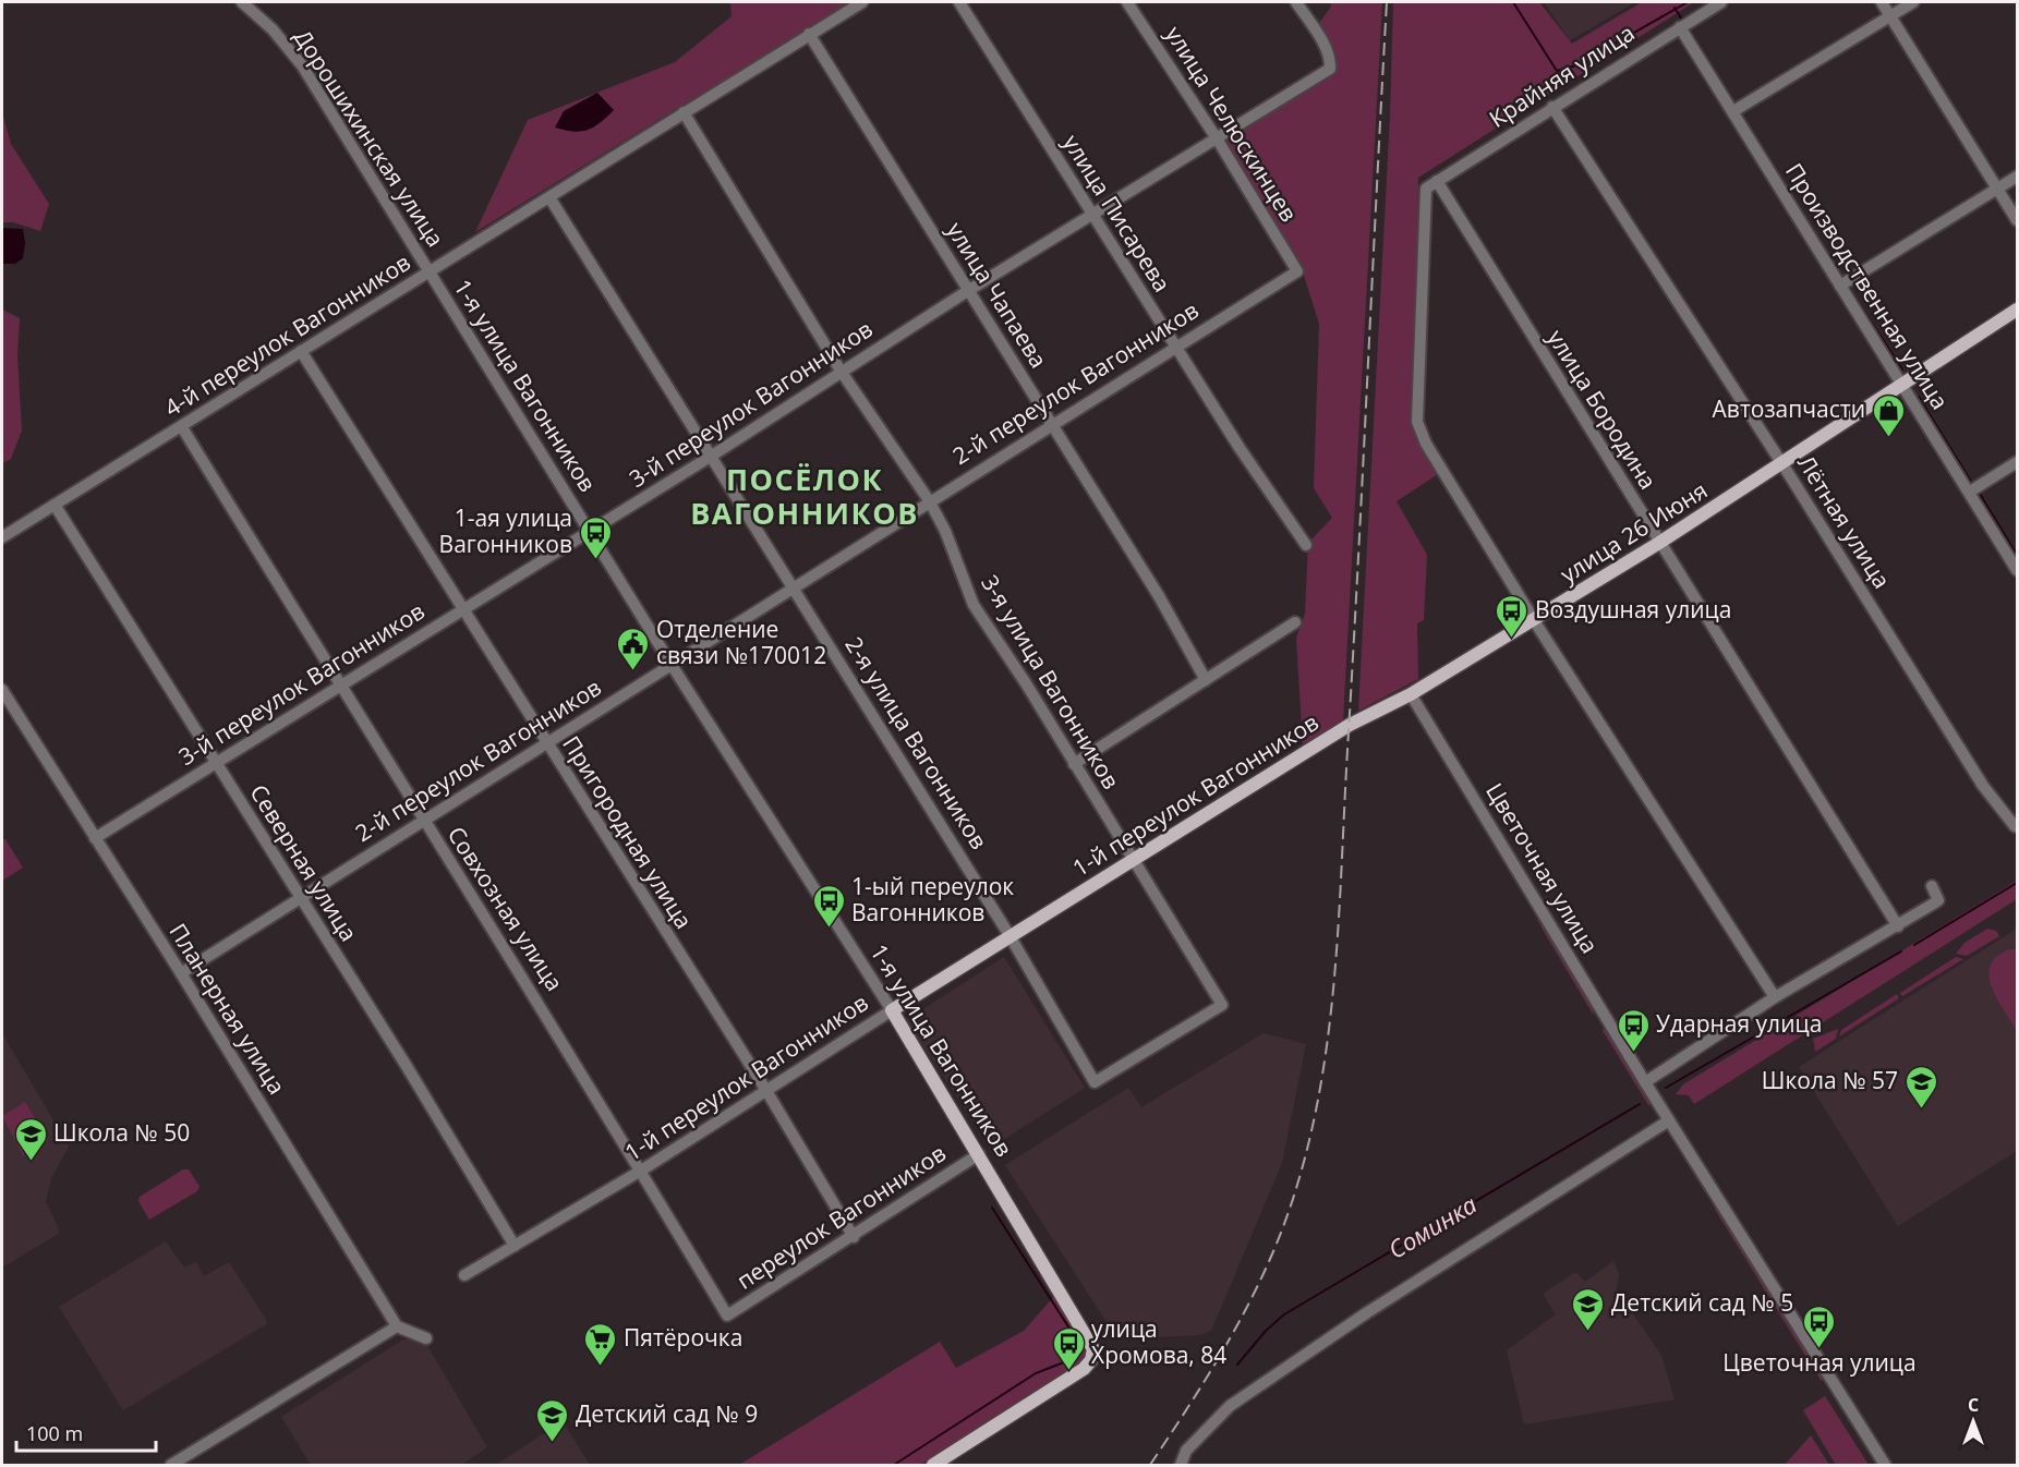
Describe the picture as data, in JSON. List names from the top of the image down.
{
  "streets": {
    "main road": ["1-я улица Вагонников", "улица 26 Июня", "1-й переулок Вагонников"],
    "street": [
      "Крайняя улица",
      "улица Челюскинцев",
      "Дорошихинская улица",
      "улица Писарева",
      "Производственная улица",
      "улица Чапаева",
      "4-й переулок Вагонников",
      "2-й переулок Вагонников",
      "3-й переулок Вагонников",
      "улица Бородина",
      "Лётная улица",
      "3-я улица Вагонников",
      "2-я улица Вагонников",
      "Пригородная улица",
      "Северная улица",
      "Цветочная улица",
      "Совхозная улица",
      "Планерная улица",
      "переулок Вагонников"
    ]
  },
  "crossings": [
    ["Крайняя улица", "Производственная улица"],
    ["Крайняя улица", "улица Бородина"],
    ["Крайняя улица", "Лётная улица"],
    ["Крайняя улица", "улица 26 Июня"],
    ["улица Челюскинцев", "2-й переулок Вагонников"],
    ["улица Челюскинцев", "3-й переулок Вагонников"],
    ["Дорошихинская улица", "4-й переулок Вагонников"],
    ["Дорошихинская улица", "1-я улица Вагонников"],
    ["улица Писарева", "2-й переулок Вагонников"],
    ["улица Писарева", "3-й переулок Вагонников"],
    ["Производственная улица", "улица 26 Июня"],
    ["улица Чапаева", "4-й переулок Вагонников"],
    ["улица Чапаева", "2-й переулок Вагонников"],
    ["улица Чапаева", "3-й переулок Вагонников"],
    ["4-й переулок Вагонников", "1-я улица Вагонников"],
    ["4-й переулок Вагонников", "3-я улица Вагонников"],
    ["4-й переулок Вагонников", "2-я улица Вагонников"],
    ["4-й переулок Вагонников", "Пригородная улица"],
    ["4-й переулок Вагонников", "Северная улица"],
    ["4-й переулок Вагонников", "Совхозная улица"],
    ["2-й переулок Вагонников", "1-я улица Вагонников"],
    ["2-й переулок Вагонников", "3-я улица Вагонников"],
    ["2-й переулок Вагонников", "2-я улица Вагонников"],
    ["2-й переулок Вагонников", "Пригородная улица"],
    ["2-й переулок Вагонников", "Северная улица"],
    ["2-й переулок Вагонников", "Совхозная улица"],
    ["2-й переулок Вагонников", "Планерная улица"],
    ["1-я улица Вагонников", "3-й переулок Вагонников"],
    ["1-я улица Вагонников", "1-й переулок Вагонников"],
    ["1-я улица Вагонников", "переулок Вагонников"],
    ["3-й переулок Вагонников", "3-я улица Вагонников"],
    ["3-й переулок Вагонников", "2-я улица Вагонников"],
    ["3-й переулок Вагонников", "Пригородная улица"],
    ["3-й переулок Вагонников", "Северная улица"],
    ["3-й переулок Вагонников", "Совхозная улица"],
    ["3-й переулок Вагонников", "Планерная улица"],
    ["улица Бородина", "улица 26 Июня"],
    ["Лётная улица", "улица 26 Июня"],
    ["улица 26 Июня", "1-й переулок Вагонников"],
    ["улица 26 Июня", "Цветочная улица"],
    ["3-я улица Вагонников", "2-я улица Вагонников"],
    ["3-я улица Вагонников", "1-й переулок Вагонников"],
    ["2-я улица Вагонников", "1-й переулок Вагонников"],
    ["1-й переулок Вагонников", "Пригородная улица"],
    ["1-й переулок Вагонников", "Северная улица"],
    ["1-й переулок Вагонников", "Совхозная улица"],
    ["Пригородная улица", "переулок Вагонников"],
    ["Совхозная улица", "переулок Вагонников"]
  ],
  "districts": ["ПОСЁЛОК ВАГОННИКОВ"],
  "water": ["Соминка"],
  "places": {
    "shop": ["Автозапчасти"],
    "bus stop": [
      "1-ая улица Вагонников",
      "Воздушная улица",
      "1-ый переулок Вагонников",
      "Ударная улица",
      "Цветочная улица",
      "улица Хромова, 84"
    ],
    "public building": ["Отделение связи №170012"],
    "school or university": [
      "Школа № 57",
      "Школа № 50",
      "Детский сад № 5",
      "Детский сад № 9"
    ],
    "supermarket": ["Пятёрочка"]
  },
  "scale_bar": "100 m",
  "north": "top"
}
